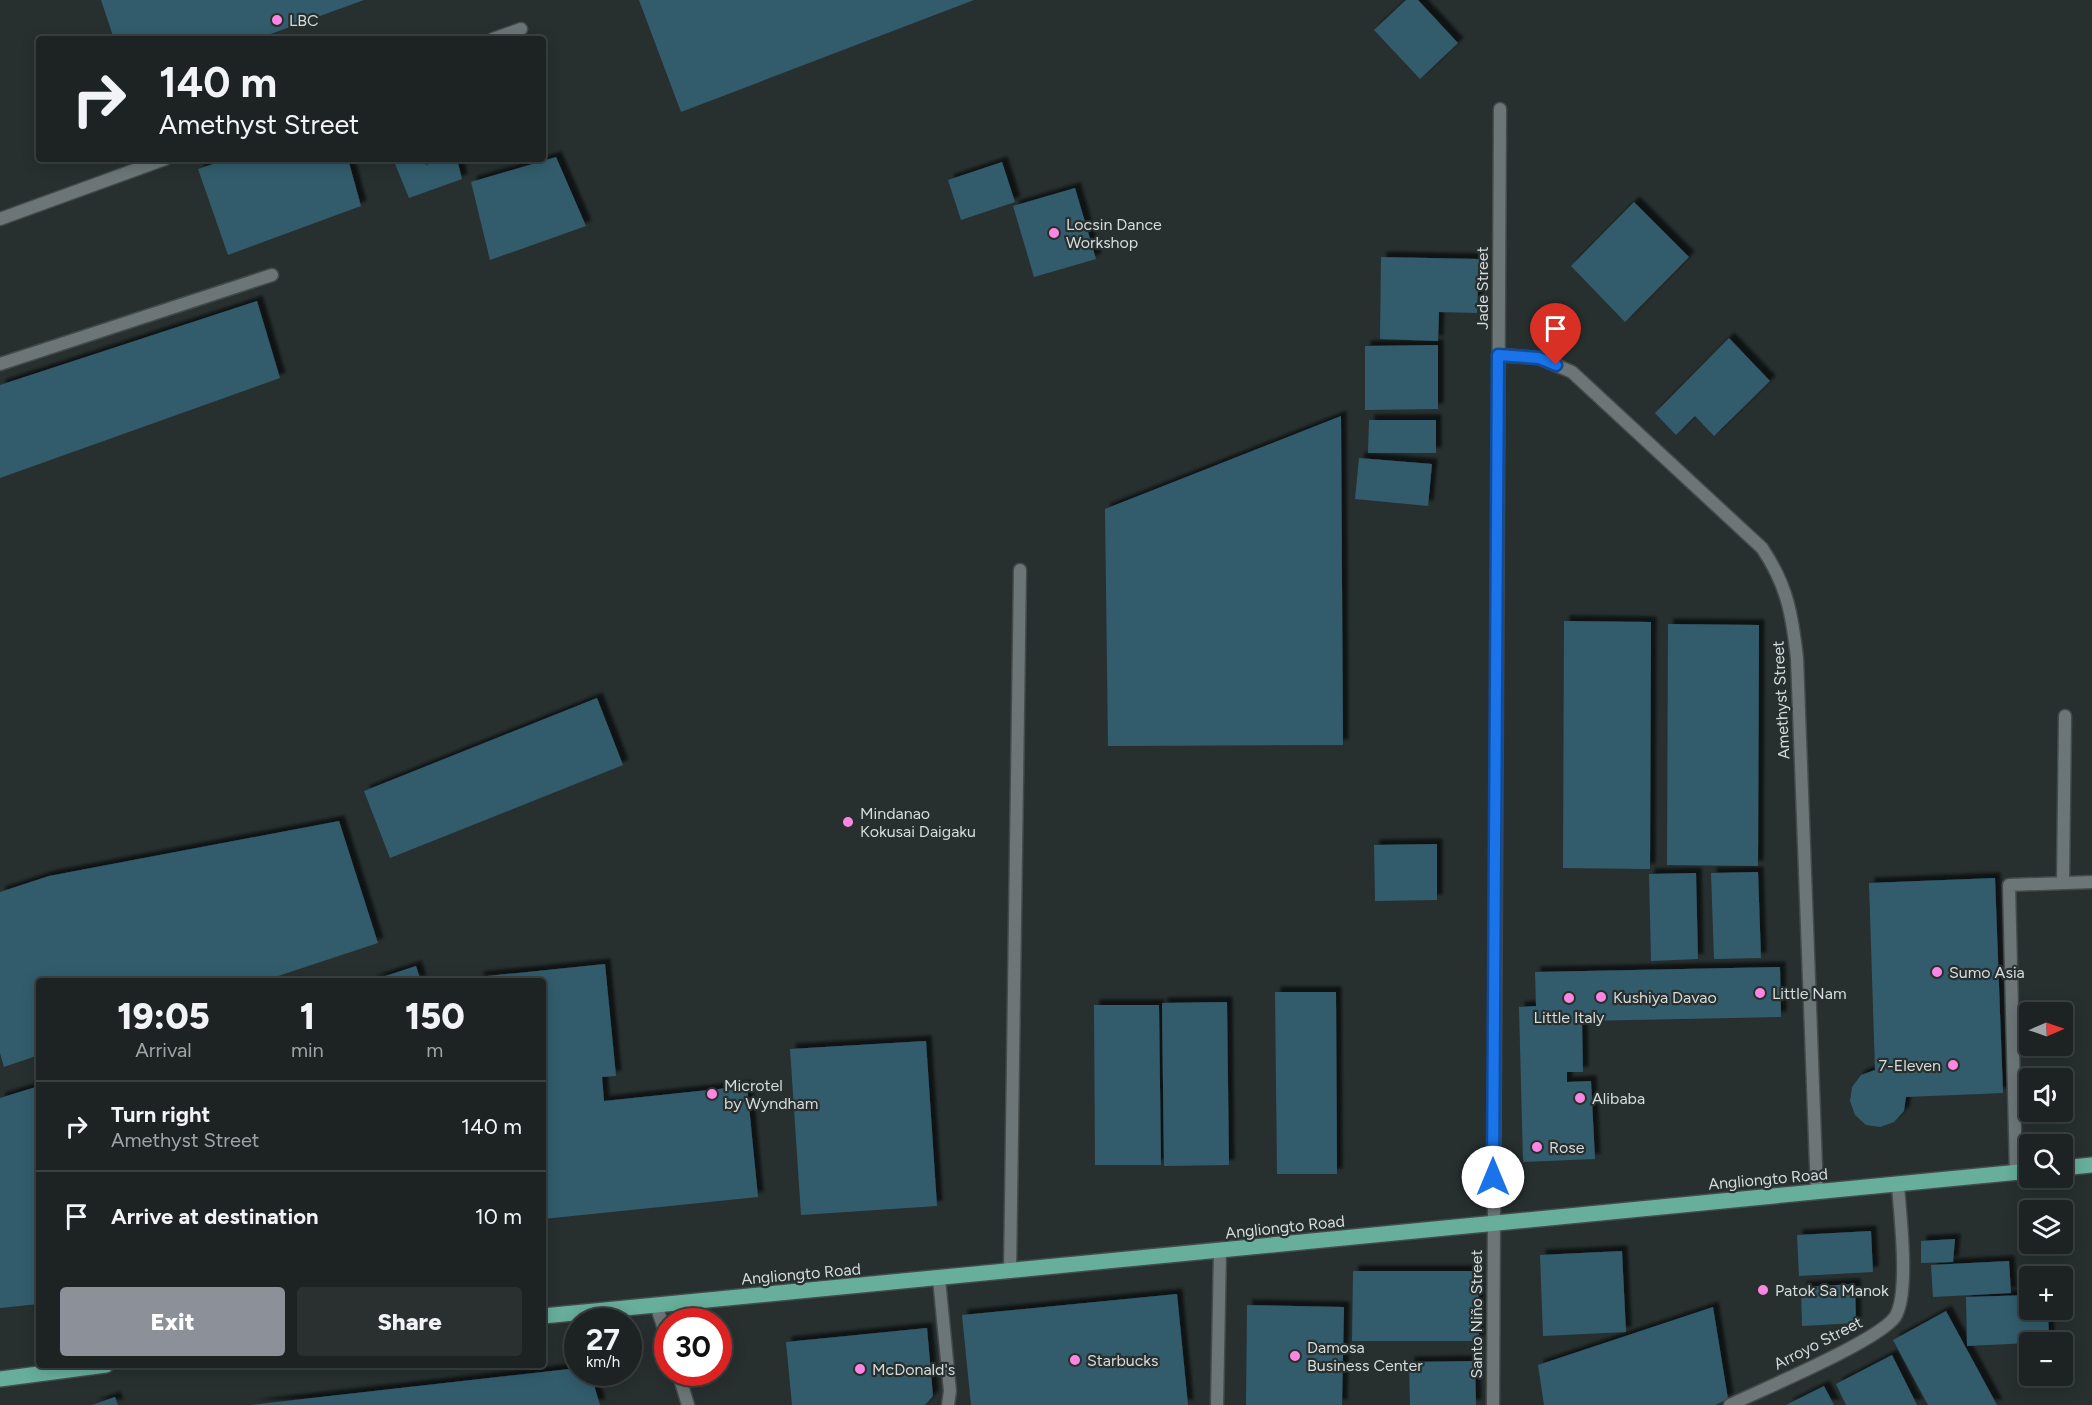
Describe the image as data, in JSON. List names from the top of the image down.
{
  "streets": {
    "main road": ["Angliongto Road"],
    "street": [
      "Jade Street",
      "Amethyst Street",
      "Santo Niño Street",
      "Arroyo Street"
    ]
  },
  "crossings": [
    ["Jade Street", "Amethyst Street"],
    ["Jade Street", "Angliongto Road"],
    ["Jade Street", "Santo Niño Street"],
    ["Amethyst Street", "Angliongto Road"],
    ["Angliongto Road", "Santo Niño Street"],
    ["Angliongto Road", "Arroyo Street"]
  ],
  "places": [
    "LBC",
    "Locsin Dance Workshop",
    "Mindanao Kokusai Daigaku",
    "Sumo Asia",
    "Little Nam",
    "Kushiya Davao",
    "Little Italy",
    "7-Eleven",
    "Microtel by Wyndham",
    "Alibaba",
    "Rose",
    "Patok Sa Manok",
    "Damosa Business Center",
    "Starbucks",
    "McDonald's"
  ],
  "north": "right",
  "page": {
    "turn": ["140 m", "Amethyst Street"],
    "eta": [
      "19:05",
      "Arrival",
      "1",
      "min",
      "150",
      "m"
    ],
    "map_buttons": ["+", "−"],
    "list": [
      {
        "name": "Turn right",
        "note": "Amethyst Street",
        "value": "140 m"
      },
      {
        "name": "Arrive at destination",
        "value": "10 m"
      }
    ],
    "buttons": ["Exit", "Share"],
    "speed": "27 km/h",
    "limit": "30"
  }
}
